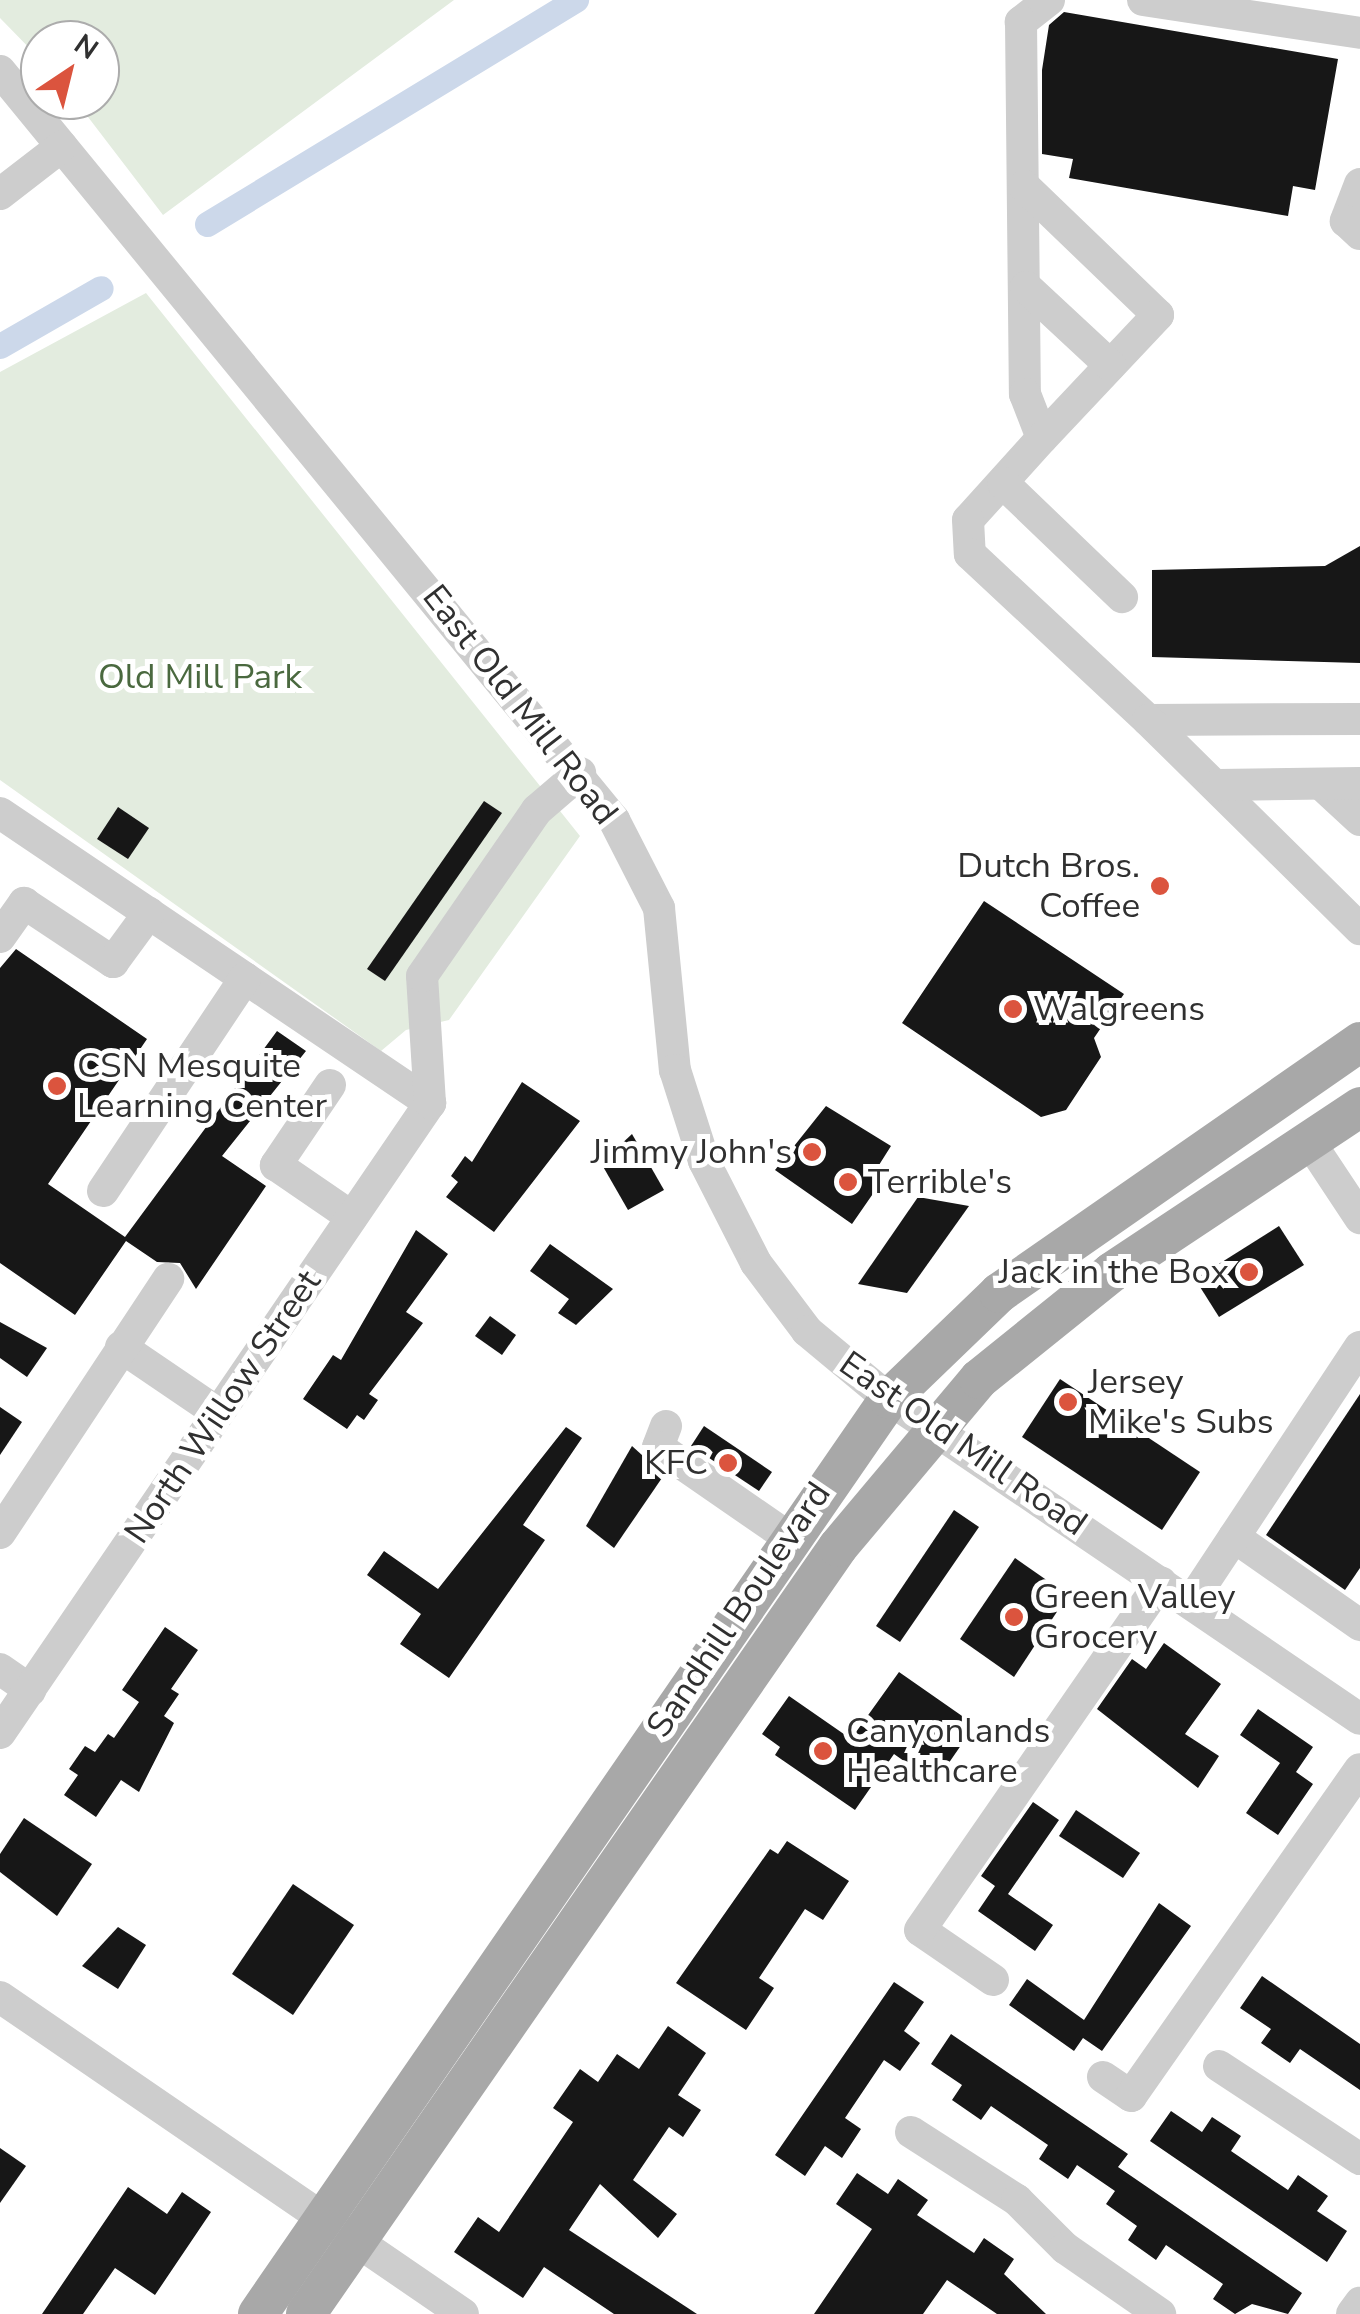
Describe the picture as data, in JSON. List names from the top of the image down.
{
  "streets": {
    "main road": ["Sandhill Boulevard"],
    "street": ["East Old Mill Road", "North Willow Street"]
  },
  "crossings": [
    ["East Old Mill Road", "Sandhill Boulevard"]
  ],
  "parks": ["Old Mill Park"],
  "places": [
    "Dutch Bros. Coffee",
    "Walgreens",
    "CSN Mesquite Learning Center",
    "Jimmy John's",
    "Terrible's",
    "Jack in the Box",
    "Jersey Mike's Subs",
    "KFC",
    "Green Valley Grocery",
    "Canyonlands Healthcare"
  ],
  "north": "top right"
}
